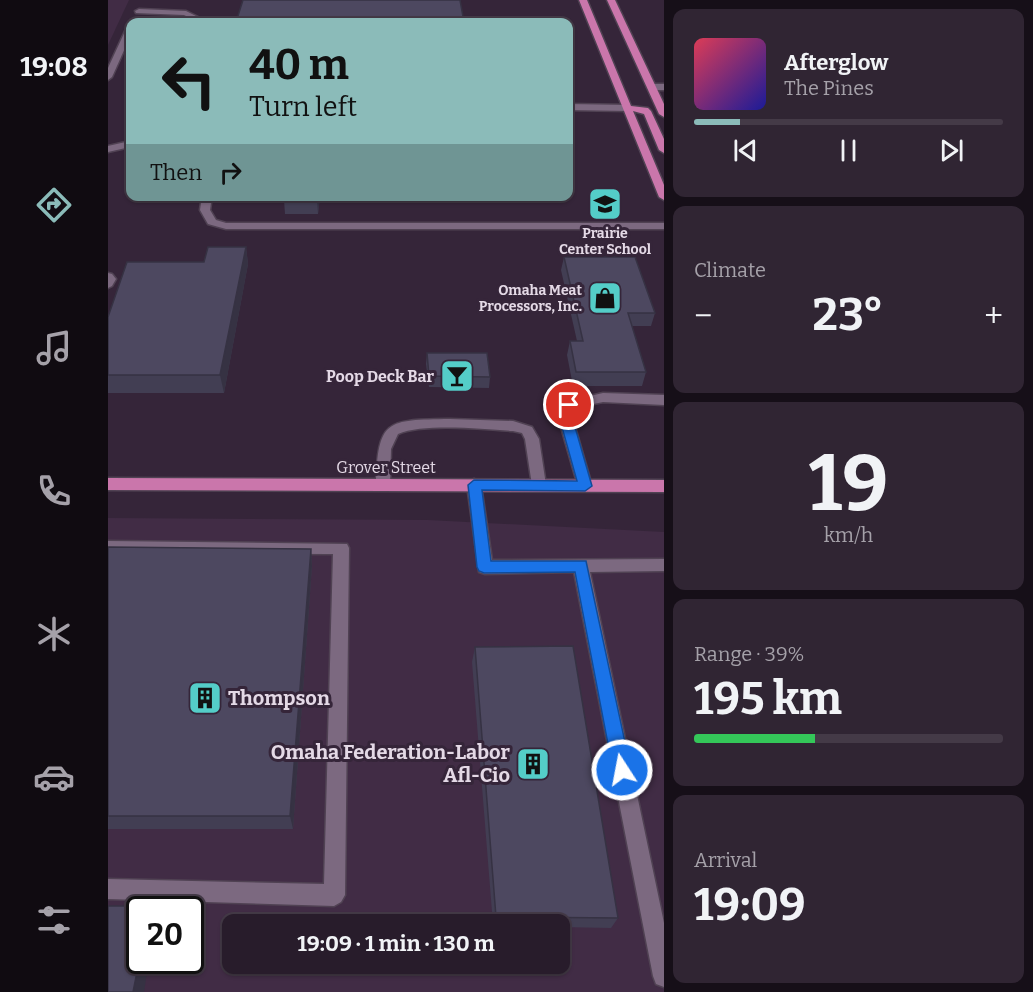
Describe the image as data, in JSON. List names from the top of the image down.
{
  "streets": {
    "main road": ["Grover Street"]
  },
  "places": {
    "school or university": ["Prairie Center School"],
    "shop": ["Omaha Meat Processors, Inc."],
    "bar": ["Poop Deck Bar"],
    "building": ["Thompson", "Omaha Federation-Labor Afl-Cio"]
  },
  "page": {
    "tabs": "19:08",
    "turn": ["40 m", "Turn left"],
    "song": ["Afterglow", "The Pines"],
    "then": "Then",
    "tile": [
      "Climate",
      ["19", "km/h"],
      ["Range · 39%", "195 km"],
      ["Arrival", "19:09"]
    ],
    "heat": ["−", "23°", "+"],
    "limit": "20",
    "trip": "19:09 · 1 min · 130 m"
  }
}
